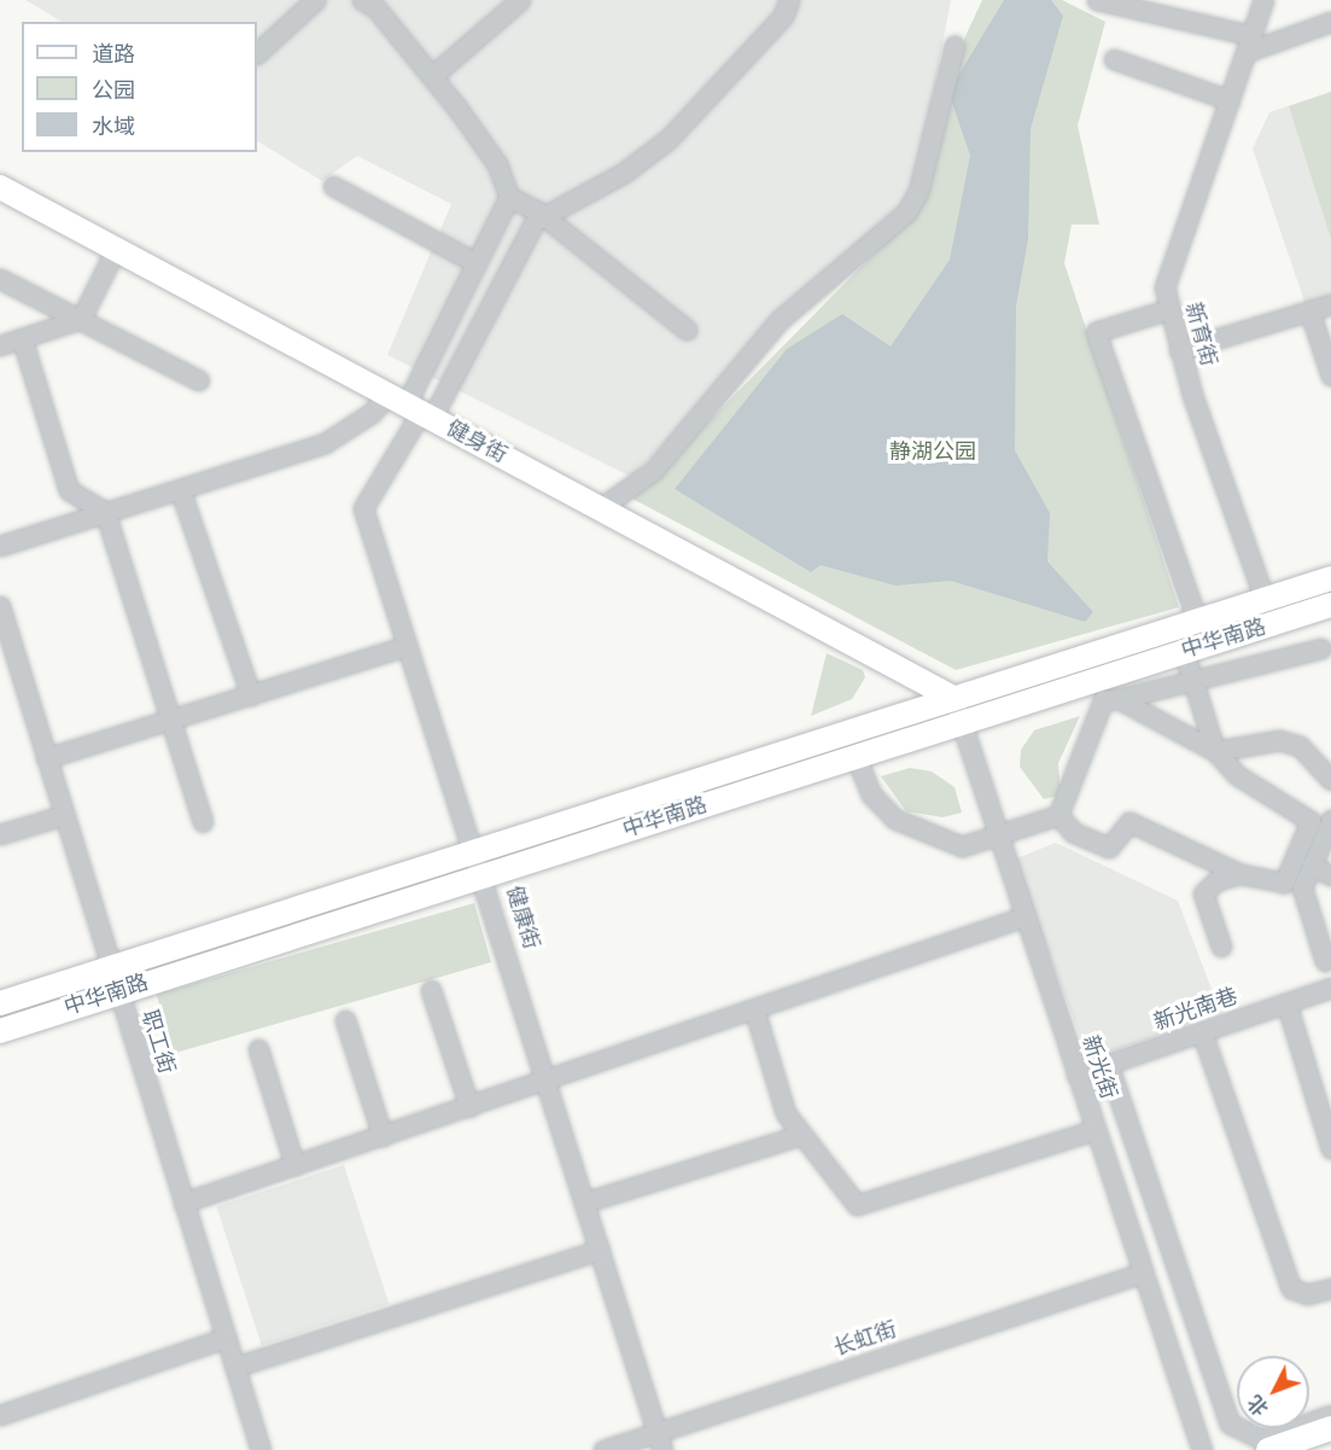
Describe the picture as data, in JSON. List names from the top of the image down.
{
  "streets": {
    "main road": ["健身街", "中华南路"],
    "street": [
      "新育街",
      "健康街",
      "新光南巷",
      "职工街",
      "新光街",
      "长虹街"
    ]
  },
  "crossings": [
    ["健身街", "中华南路"],
    ["健身街", "健康街"],
    ["健身街", "新光街"],
    ["中华南路", "健康街"],
    ["中华南路", "职工街"],
    ["中华南路", "新光街"],
    ["健康街", "长虹街"],
    ["新光南巷", "新光街"],
    ["新光街", "长虹街"]
  ],
  "parks": ["静湖公园"],
  "legend": ["道路", "公园", "水域"],
  "north": "bottom left"
}
